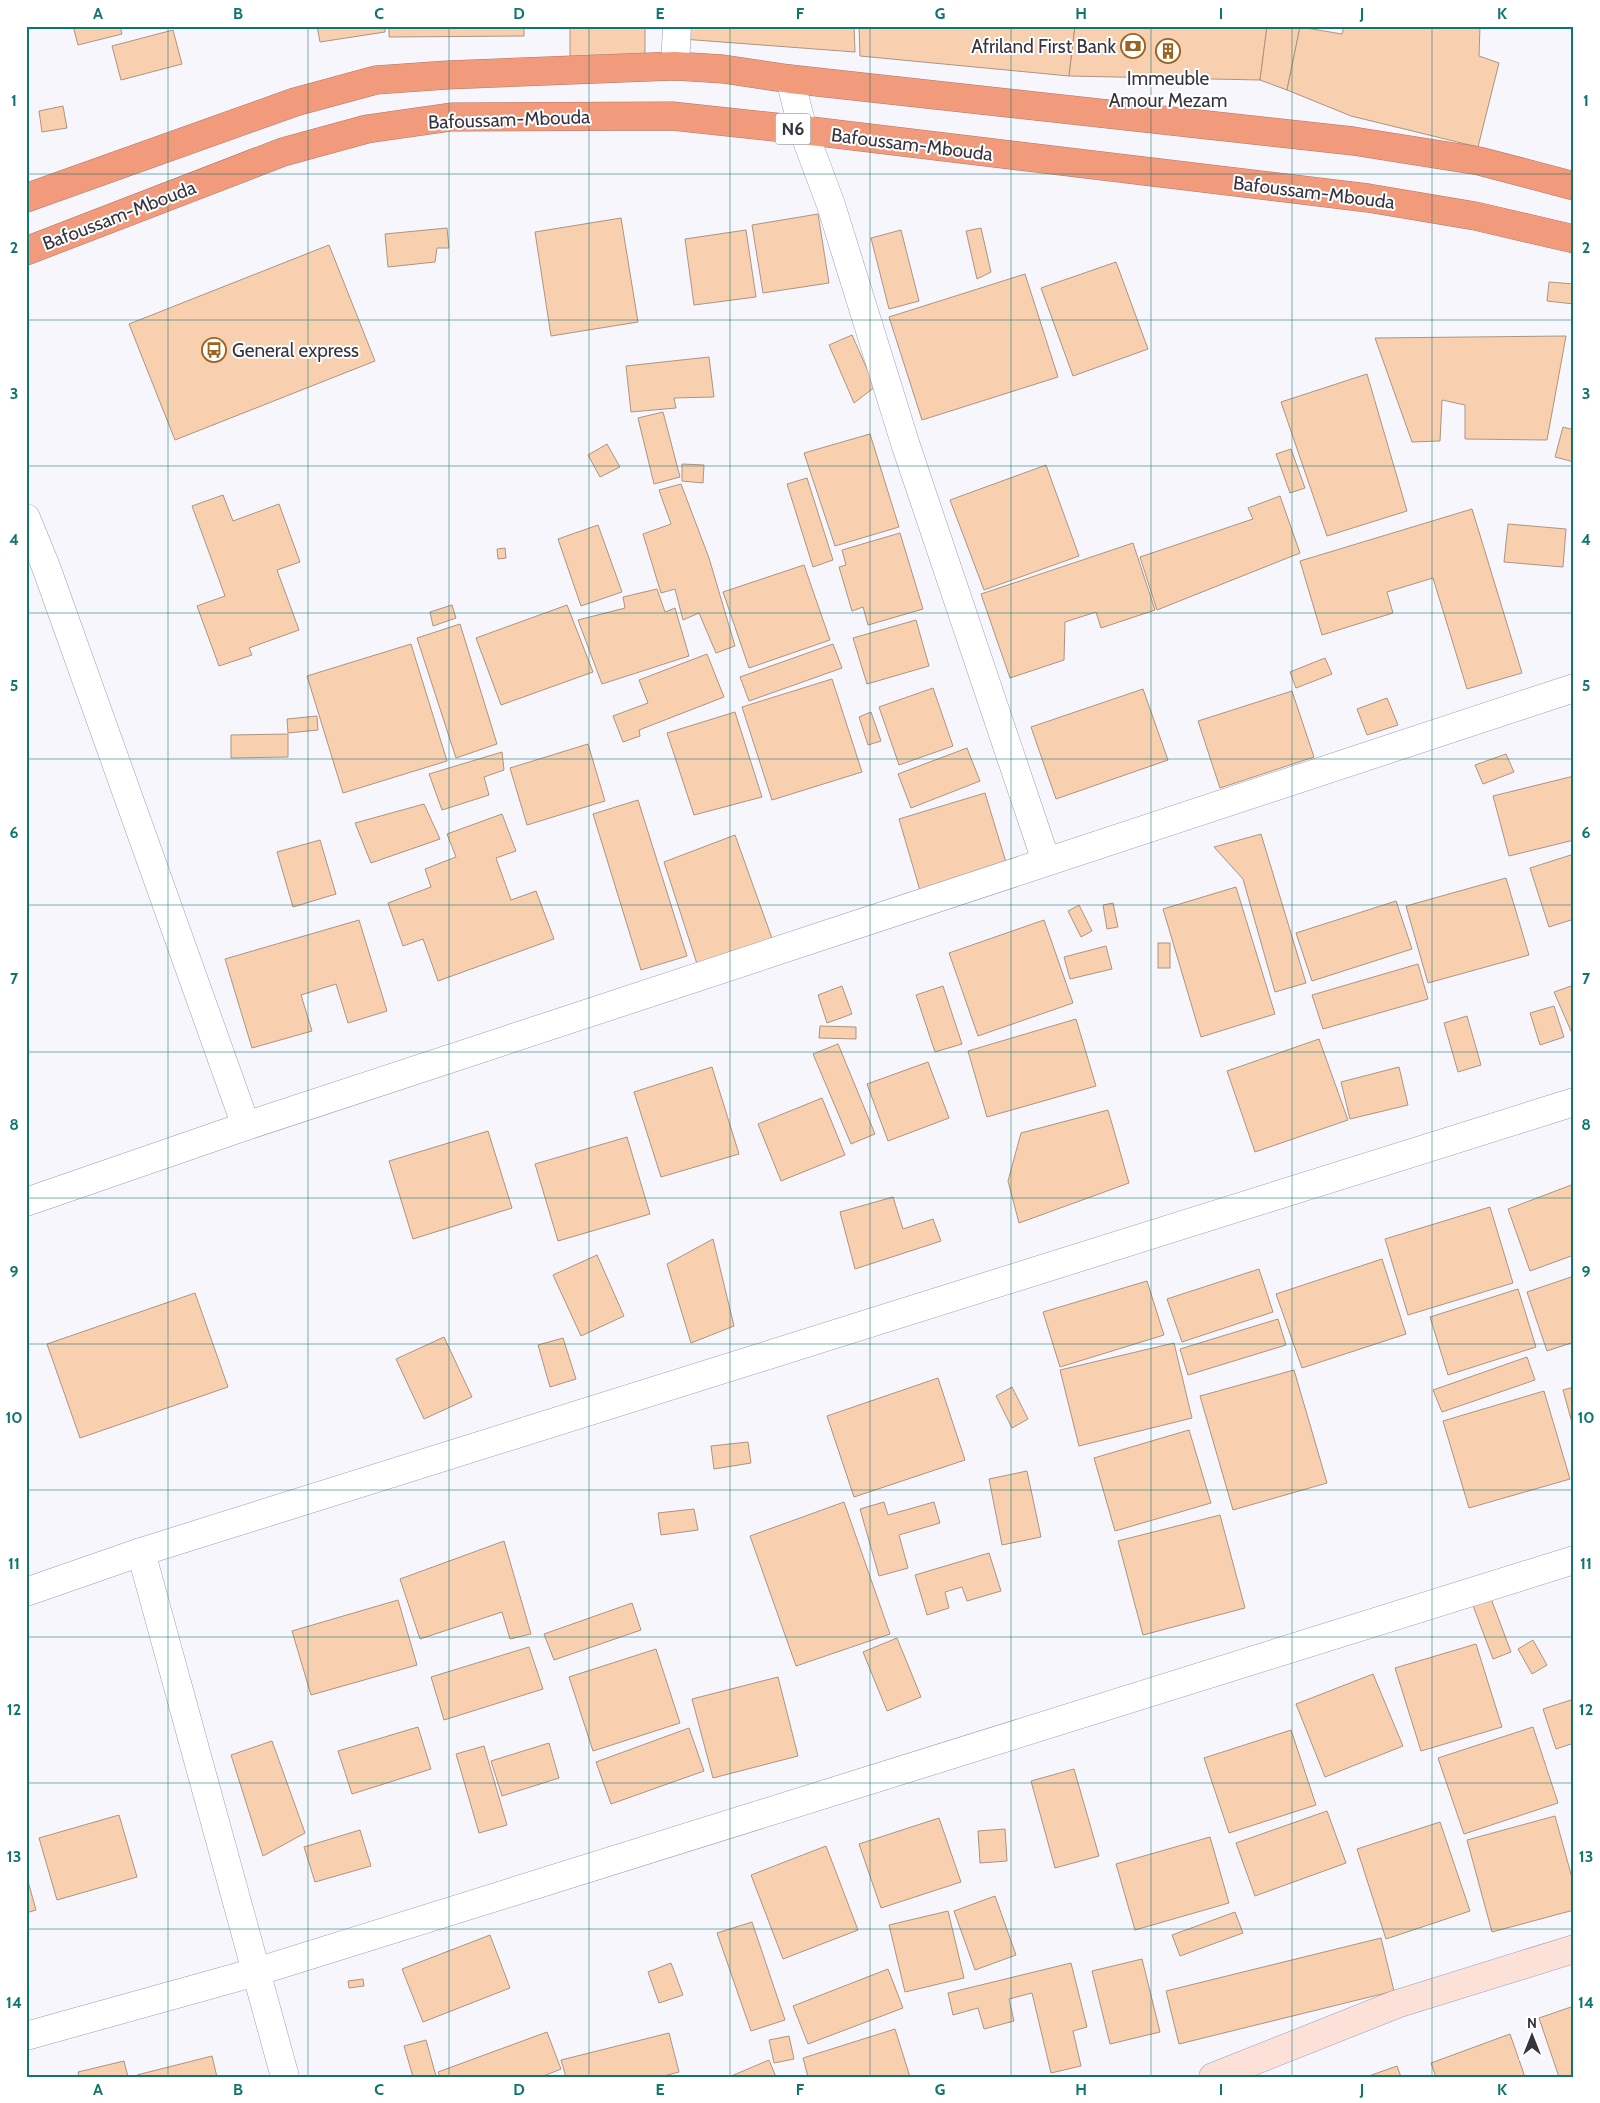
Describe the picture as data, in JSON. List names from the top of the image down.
{
  "streets": {
    "highway": ["Bafoussam-Mbouda", "N6"]
  },
  "places": {
    "bank": ["Afriland First Bank"],
    "building": ["Immeuble Amour Mezam"],
    "bus stop": ["General express"]
  },
  "north": "top",
  "grid": {
    "columns": [
      "A",
      "B",
      "C",
      "D",
      "E",
      "F",
      "G",
      "H",
      "I",
      "J",
      "K"
    ],
    "rows": [
      "1",
      "2",
      "3",
      "4",
      "5",
      "6",
      "7",
      "8",
      "9",
      "10",
      "11",
      "12",
      "13",
      "14"
    ]
  }
}
